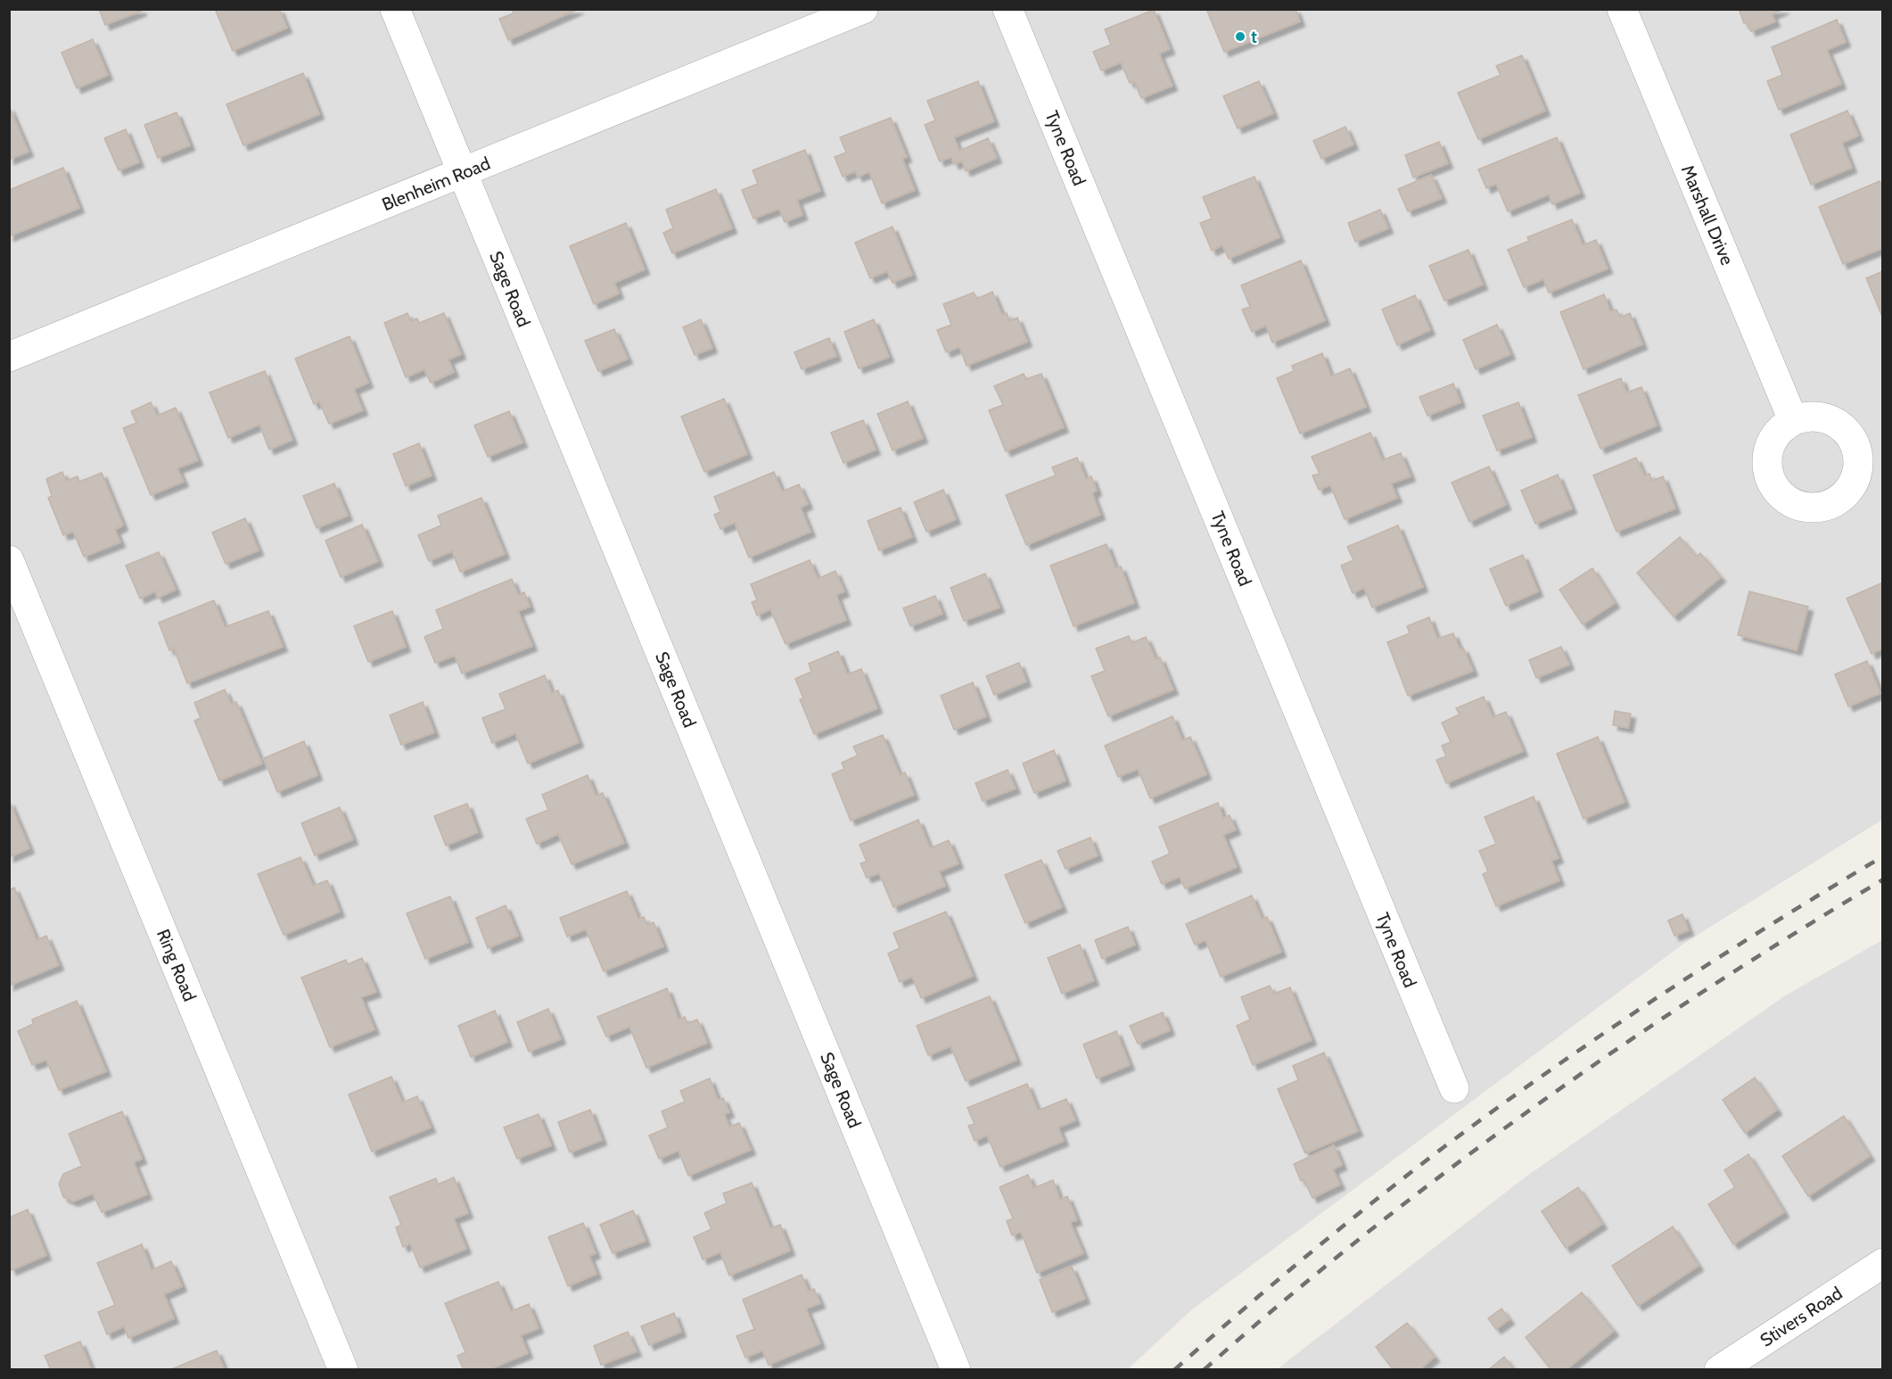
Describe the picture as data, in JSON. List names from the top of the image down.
{
  "streets": {
    "street": [
      "Tyne Road",
      "Blenheim Road",
      "Marshall Drive",
      "Sage Road",
      "Ring Road",
      "Stivers Road"
    ]
  },
  "crossings": [
    ["Blenheim Road", "Sage Road"]
  ],
  "places": ["t"]
}
